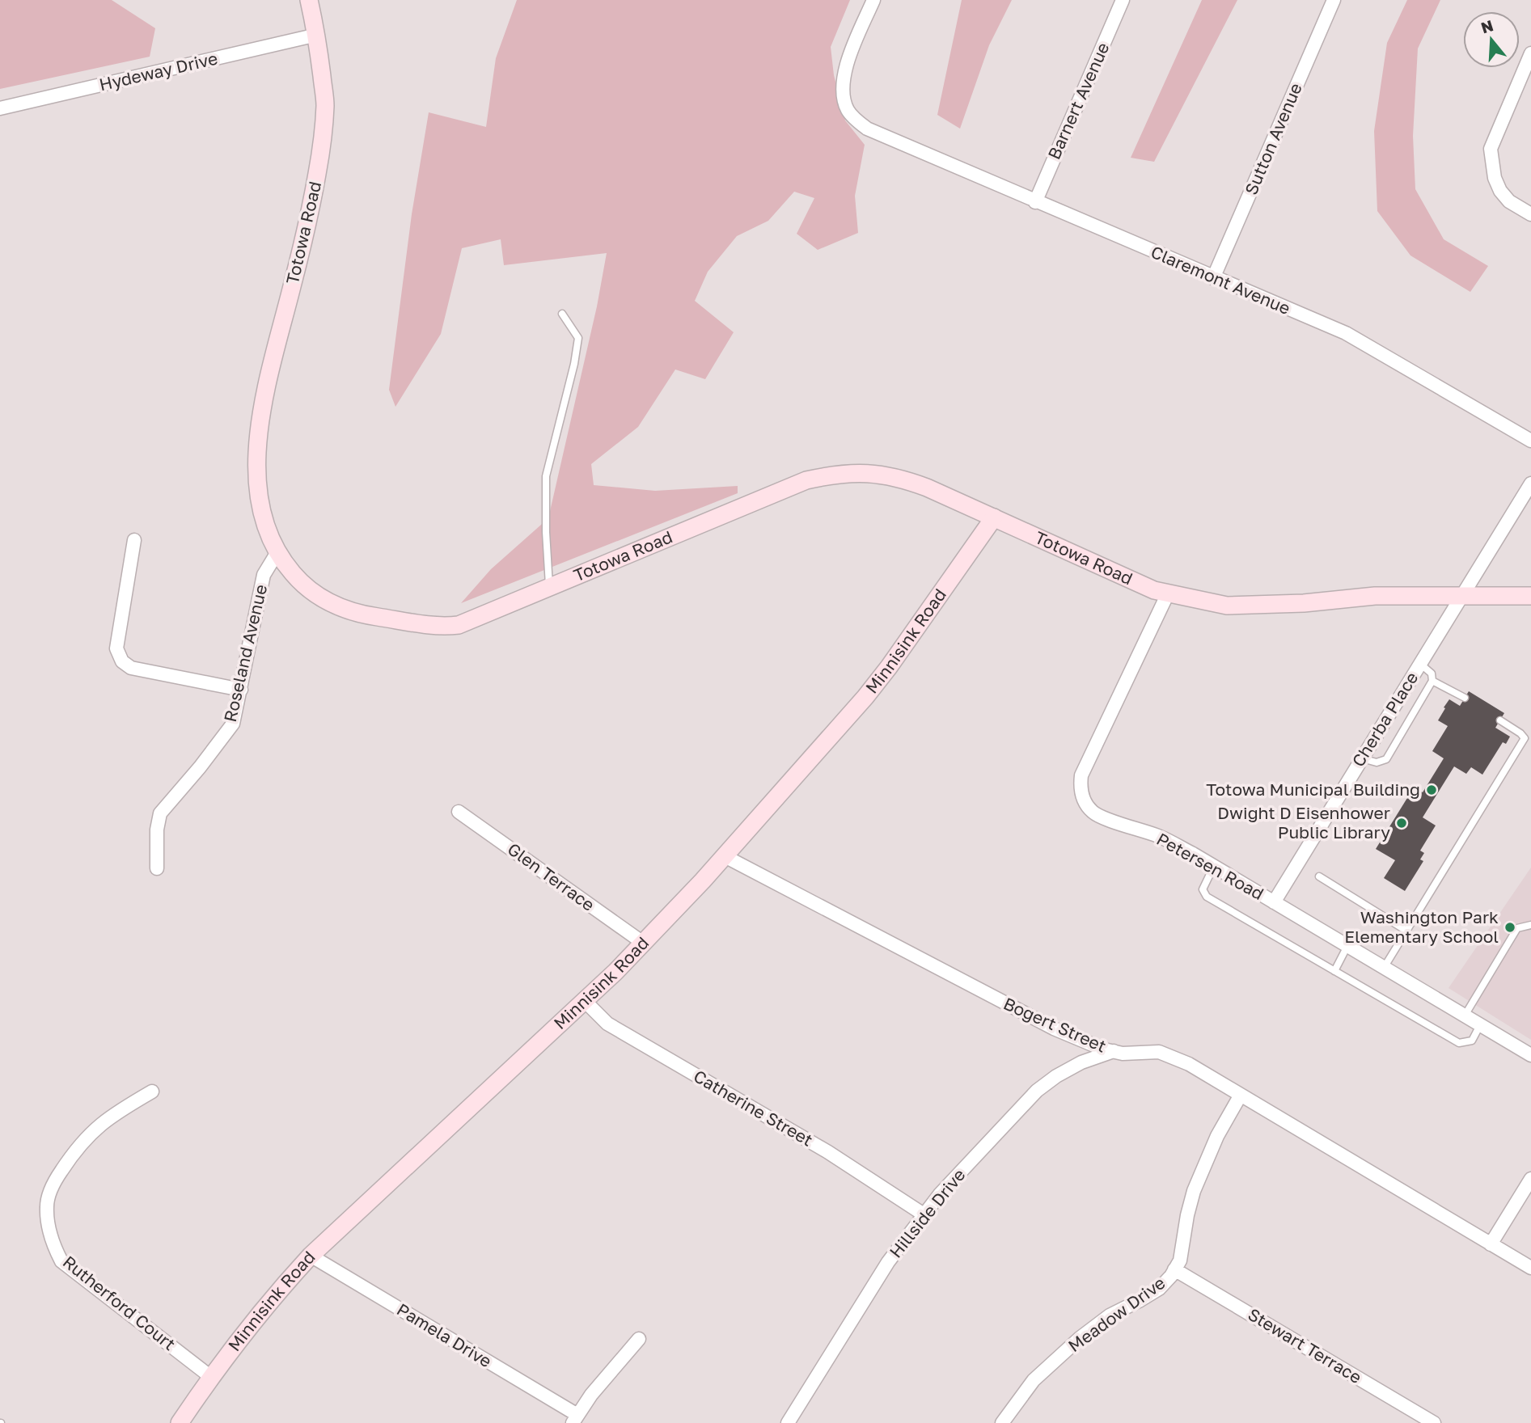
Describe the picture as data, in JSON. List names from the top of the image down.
{
  "streets": {
    "main road": ["Totowa Road", "Minnisink Road"],
    "street": [
      "Hydeway Drive",
      "Barnert Avenue",
      "Sutton Avenue",
      "Claremont Avenue",
      "Roseland Avenue",
      "Cherba Place",
      "Petersen Road",
      "Glen Terrace",
      "Bogert Street",
      "Catherine Street",
      "Hillside Drive",
      "Rutherford Court",
      "Meadow Drive",
      "Pamela Drive",
      "Stewart Terrace"
    ]
  },
  "crossings": [
    ["Hydeway Drive", "Totowa Road"],
    ["Barnert Avenue", "Claremont Avenue"],
    ["Sutton Avenue", "Claremont Avenue"],
    ["Totowa Road", "Minnisink Road"],
    ["Totowa Road", "Roseland Avenue"],
    ["Totowa Road", "Cherba Place"],
    ["Totowa Road", "Petersen Road"],
    ["Minnisink Road", "Glen Terrace"],
    ["Minnisink Road", "Bogert Street"],
    ["Minnisink Road", "Catherine Street"],
    ["Minnisink Road", "Rutherford Court"],
    ["Minnisink Road", "Pamela Drive"],
    ["Cherba Place", "Petersen Road"],
    ["Bogert Street", "Hillside Drive"],
    ["Bogert Street", "Meadow Drive"],
    ["Catherine Street", "Hillside Drive"],
    ["Meadow Drive", "Stewart Terrace"]
  ],
  "places": ["Totowa Municipal Building", "Dwight D Eisenhower Public Library", "Washington Park Elementary School"],
  "north": "top"
}
